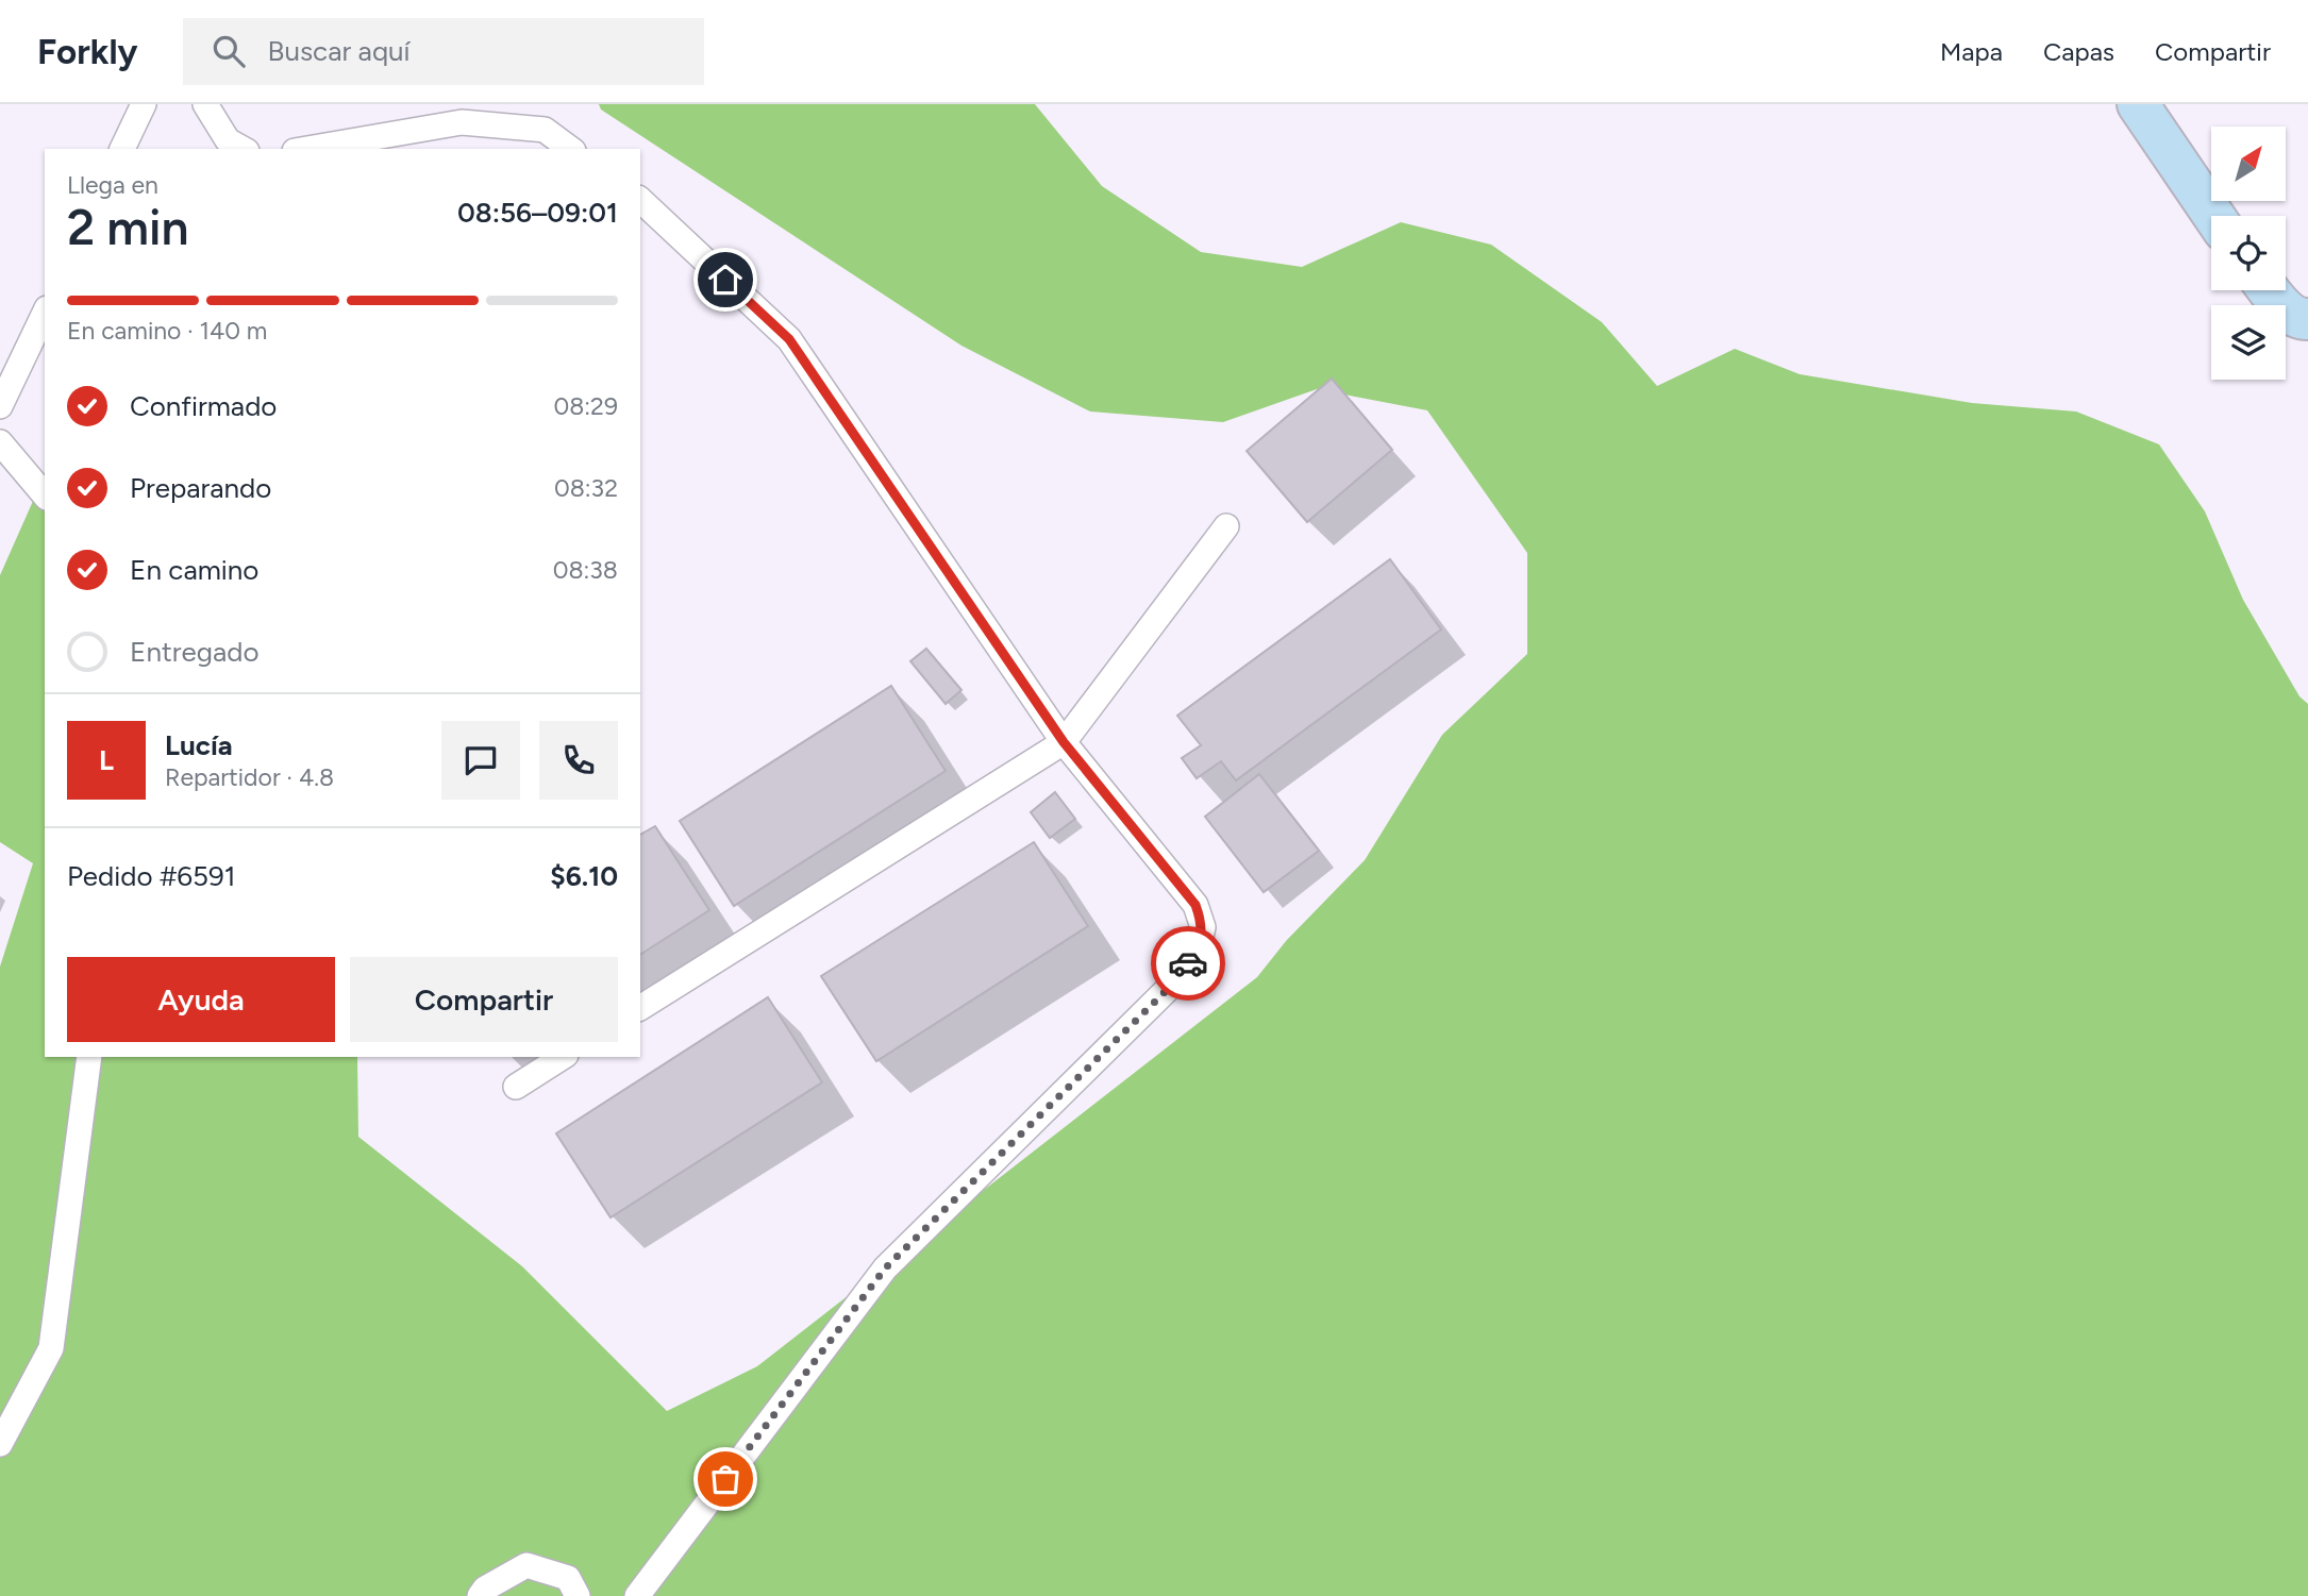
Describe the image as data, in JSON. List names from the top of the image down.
{
  "north": "top right",
  "page": {
    "header": "Forkly",
    "search": "Buscar aquí",
    "nav": ["Mapa", "Capas", "Compartir"],
    "heading": ["2 min", "Llega en", "08:56–09:01"],
    "panel": [
      "Lucía",
      "Repartidor · 4.8",
      "Pedido #6591",
      "$6.10"
    ],
    "bar": "En camino · 140 m",
    "list": [
      ["Confirmado", "08:29"],
      ["Preparando", "08:32"],
      ["En camino", "08:38"],
      "Entregado"
    ],
    "round": "L",
    "buttons": ["Ayuda", "Compartir"]
  }
}
